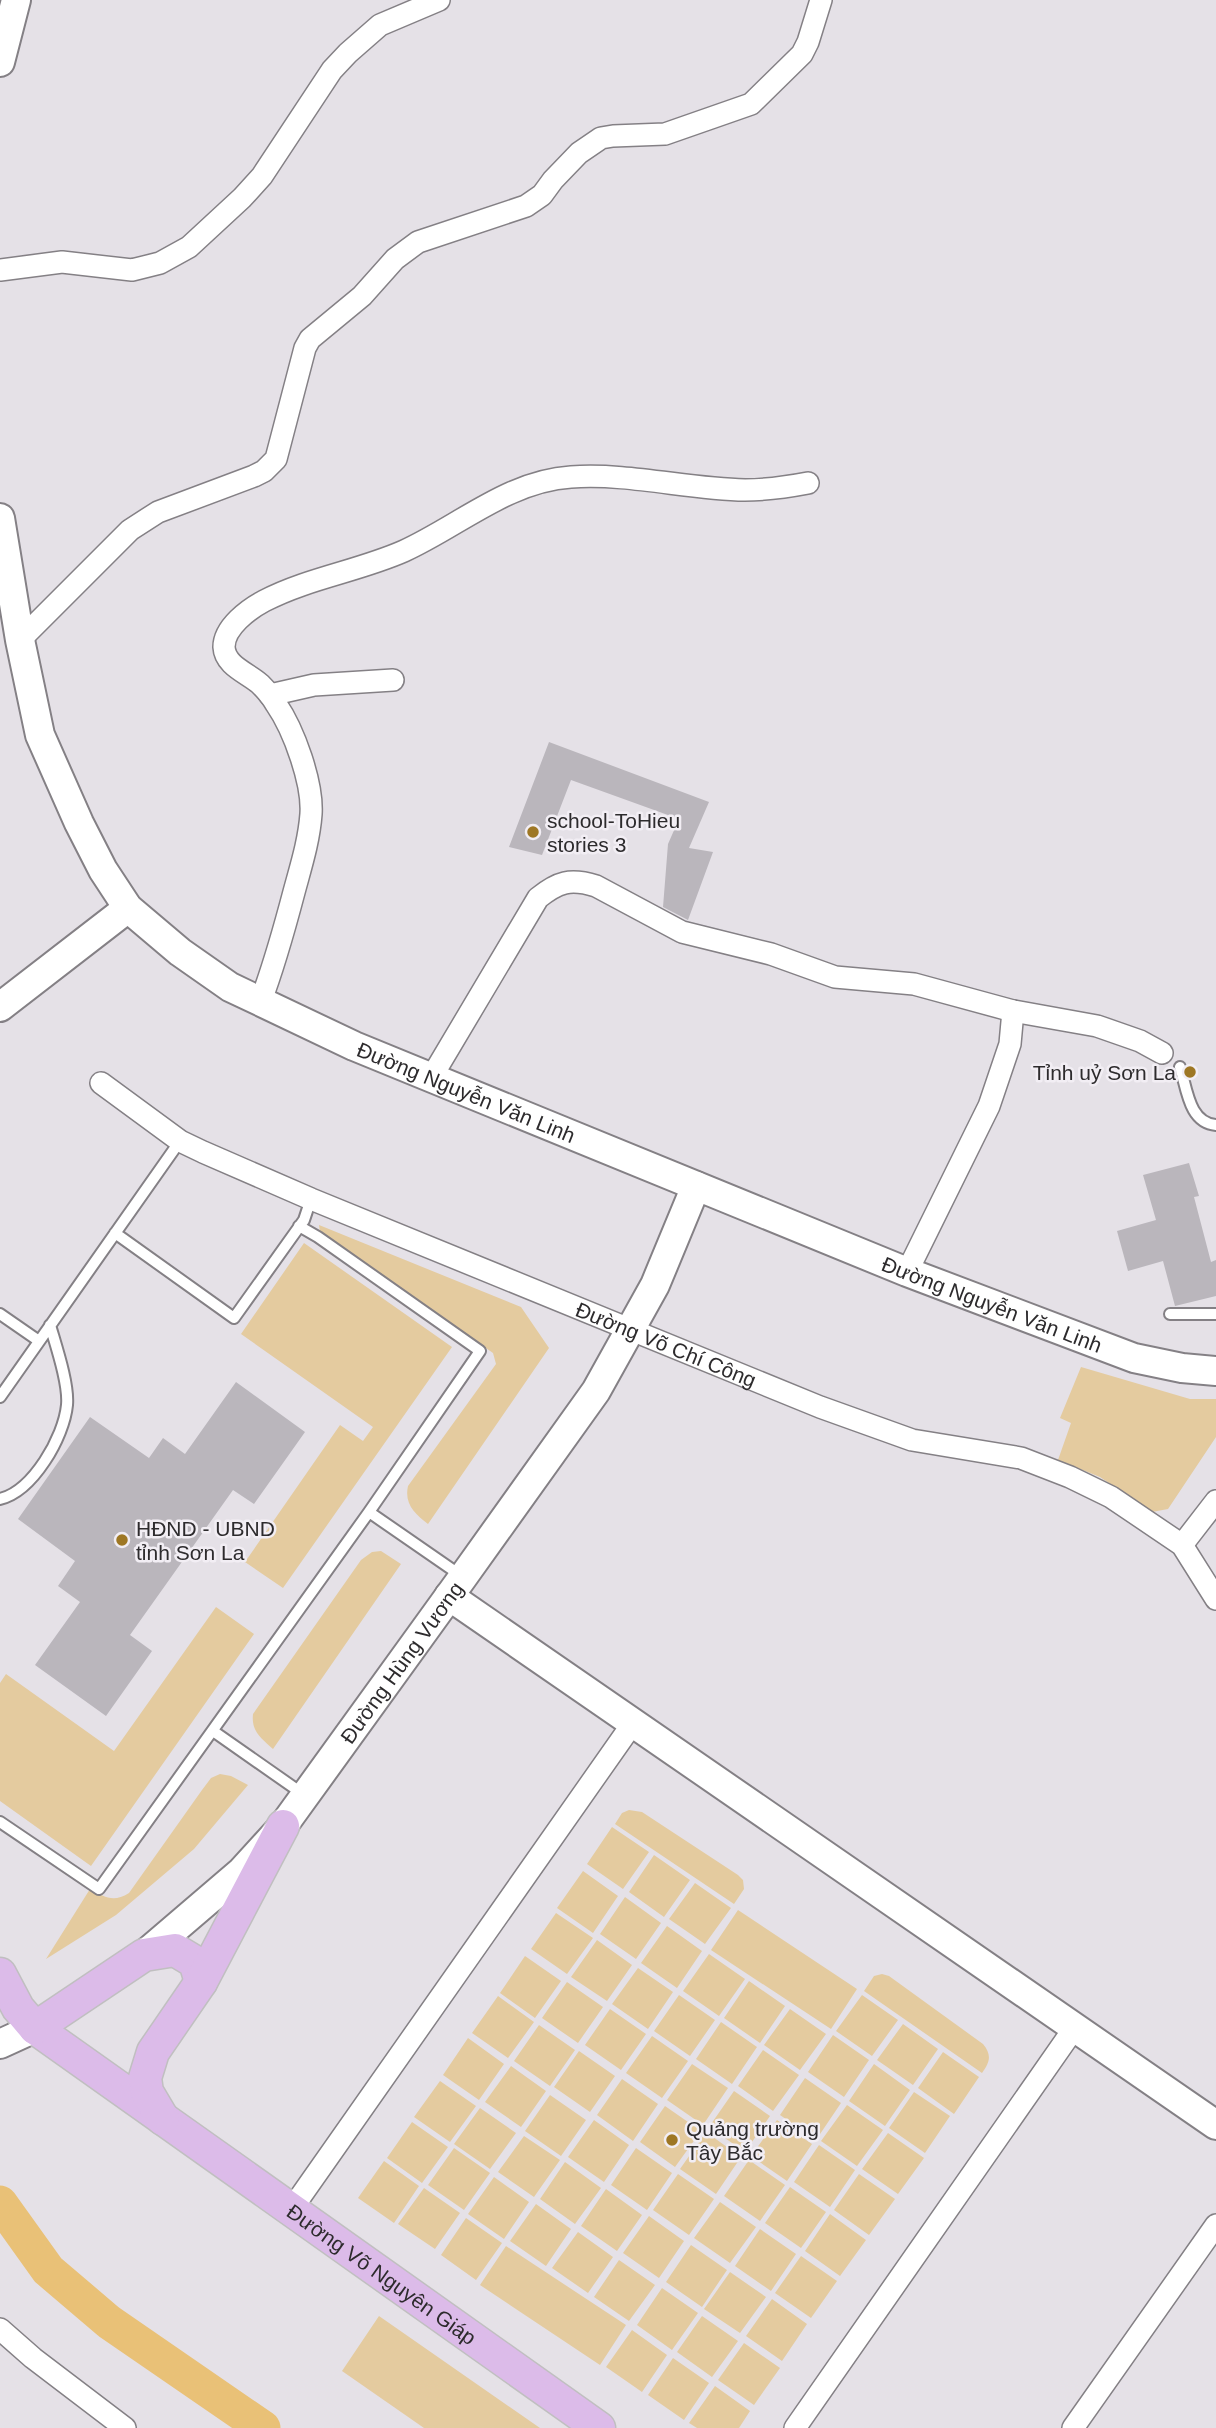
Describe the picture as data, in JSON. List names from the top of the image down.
{
  "streets": {
    "main road": ["Đường Hùng Vương", "Đường Võ Nguyên Giáp"],
    "street": ["Đường Nguyễn Văn Linh", "Đường Võ Chí Công"]
  },
  "crossings": [
    ["Đường Nguyễn Văn Linh", "Đường Hùng Vương"],
    ["Đường Võ Chí Công", "Đường Hùng Vương"],
    ["Đường Hùng Vương", "Đường Võ Nguyên Giáp"]
  ],
  "places": [
    "school-ToHieu stories 3",
    "Tỉnh uỷ Sơn La",
    "HĐND - UBND tỉnh Sơn La",
    "Quảng trường Tây Bắc"
  ]
}
